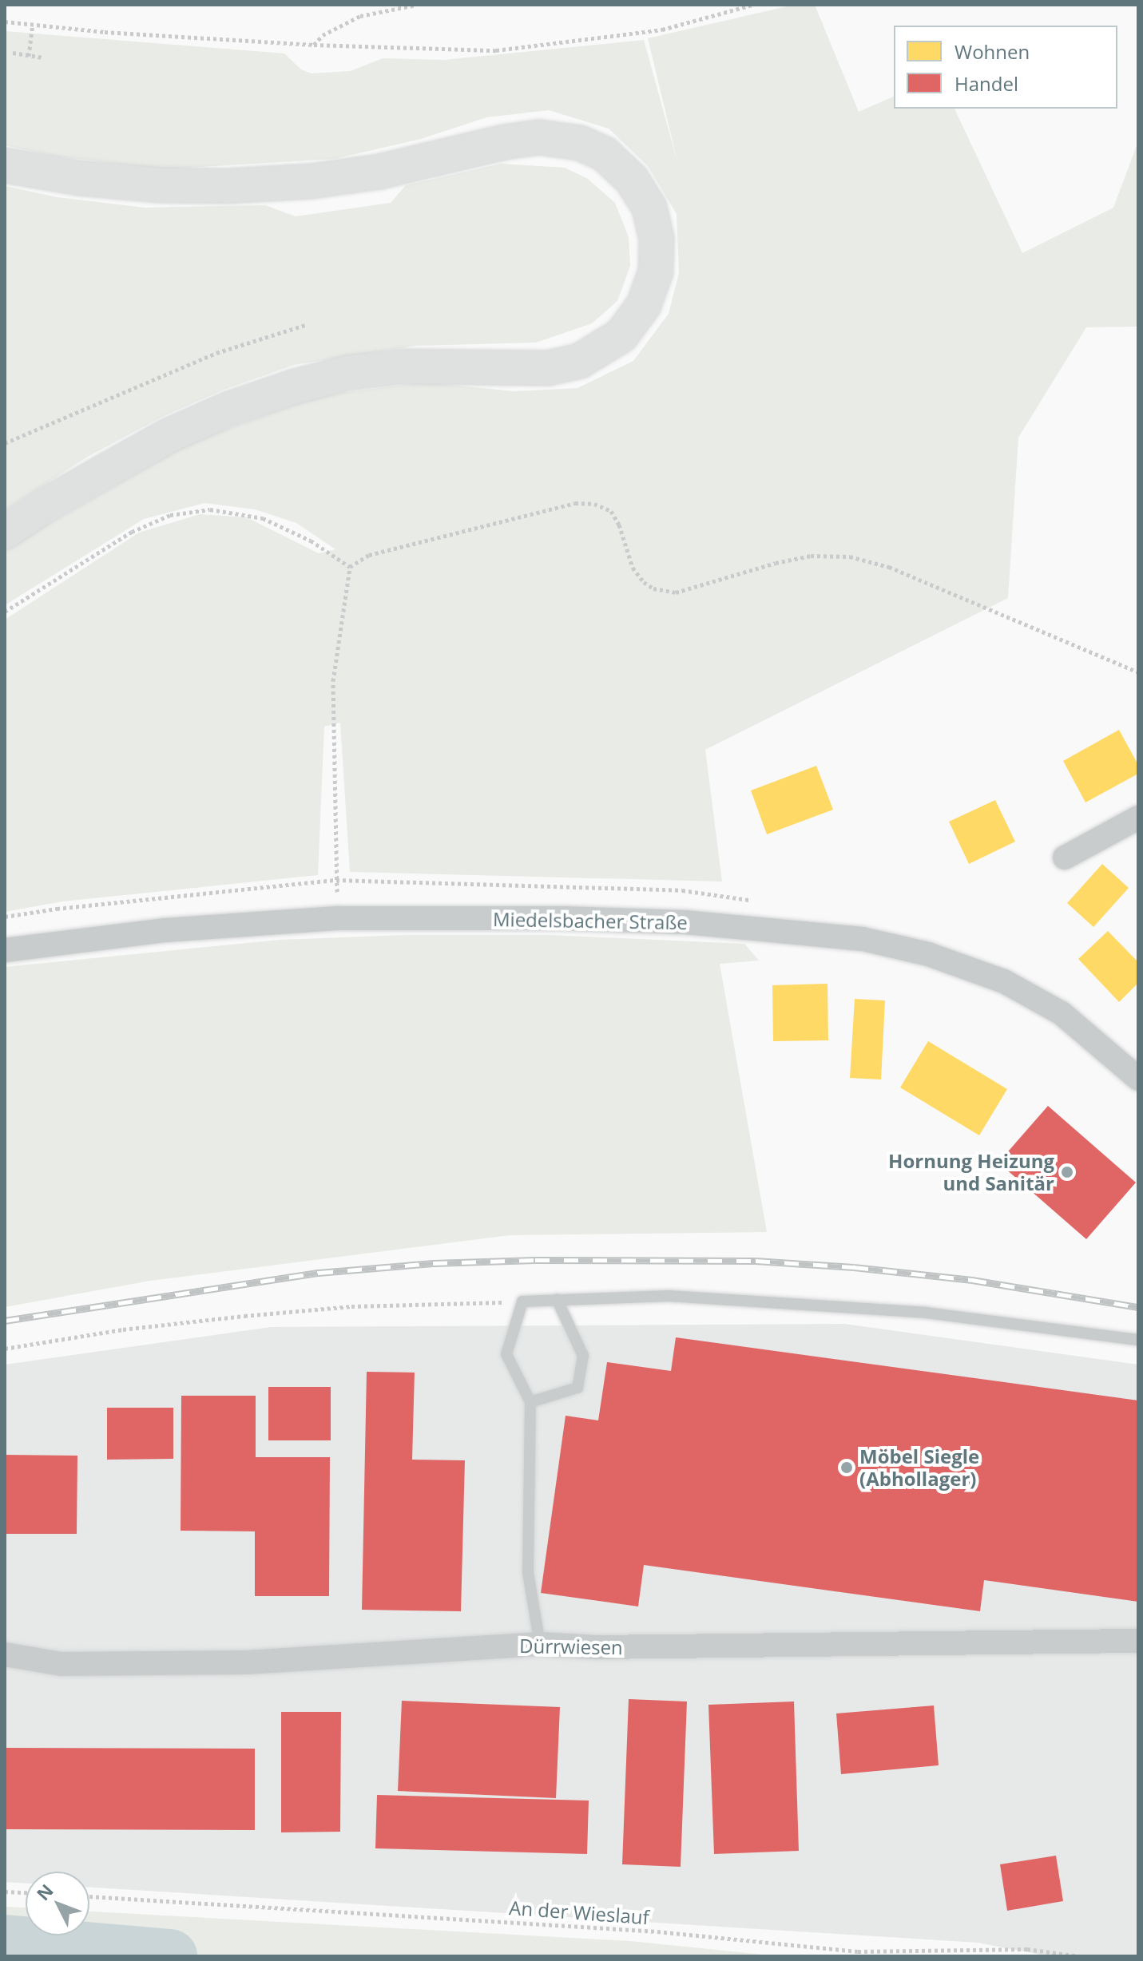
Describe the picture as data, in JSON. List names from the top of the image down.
{
  "streets": {
    "street": ["Miedelsbacher Straße", "Dürrwiesen"],
    "path": ["An der Wieslauf"]
  },
  "places": ["Hornung Heizung und Sanitär", "Möbel Siegle (Abhollager)"],
  "legend": ["Wohnen", "Handel"],
  "north": "top left"
}
